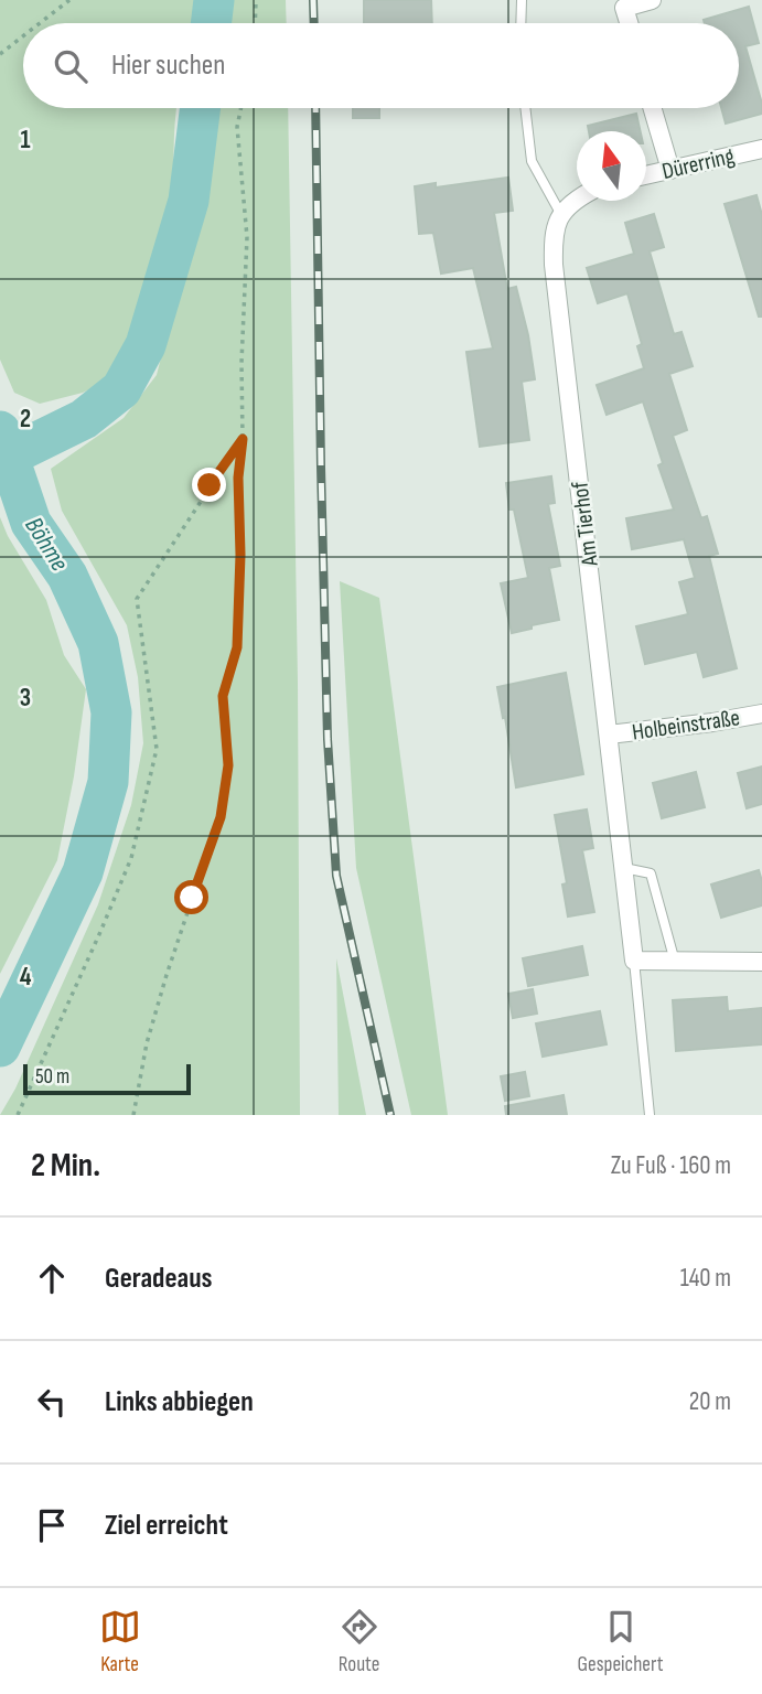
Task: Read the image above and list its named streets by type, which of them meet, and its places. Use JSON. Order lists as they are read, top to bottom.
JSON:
{
  "streets": {
    "street": ["Dürerring", "Am Tierhof", "Holbeinstraße"]
  },
  "crossings": [
    ["Am Tierhof", "Holbeinstraße"]
  ],
  "water": ["Böhme"],
  "scale_bar": "50 m",
  "north": "top",
  "page": {
    "search": "Hier suchen",
    "scale": "50 m",
    "heading": ["2 Min.", "Zu Fuß · 160 m"],
    "list": [
      ["Geradeaus", "140 m"],
      ["Links abbiegen", "20 m"],
      "Ziel erreicht"
    ],
    "nav": ["Karte", "Route", "Gespeichert"]
  },
  "grid": {
    "rows": [
      "1",
      "2",
      "3",
      "4"
    ]
  }
}
